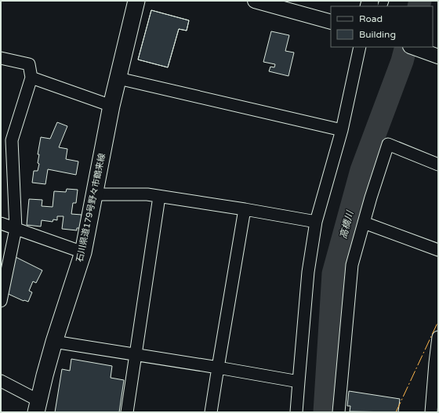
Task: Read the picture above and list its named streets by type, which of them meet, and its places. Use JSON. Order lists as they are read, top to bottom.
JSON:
{
  "streets": {
    "main road": ["石川県道179号野々市鶴来線"]
  },
  "water": ["高橋川"],
  "legend": ["Road", "Building"]
}
